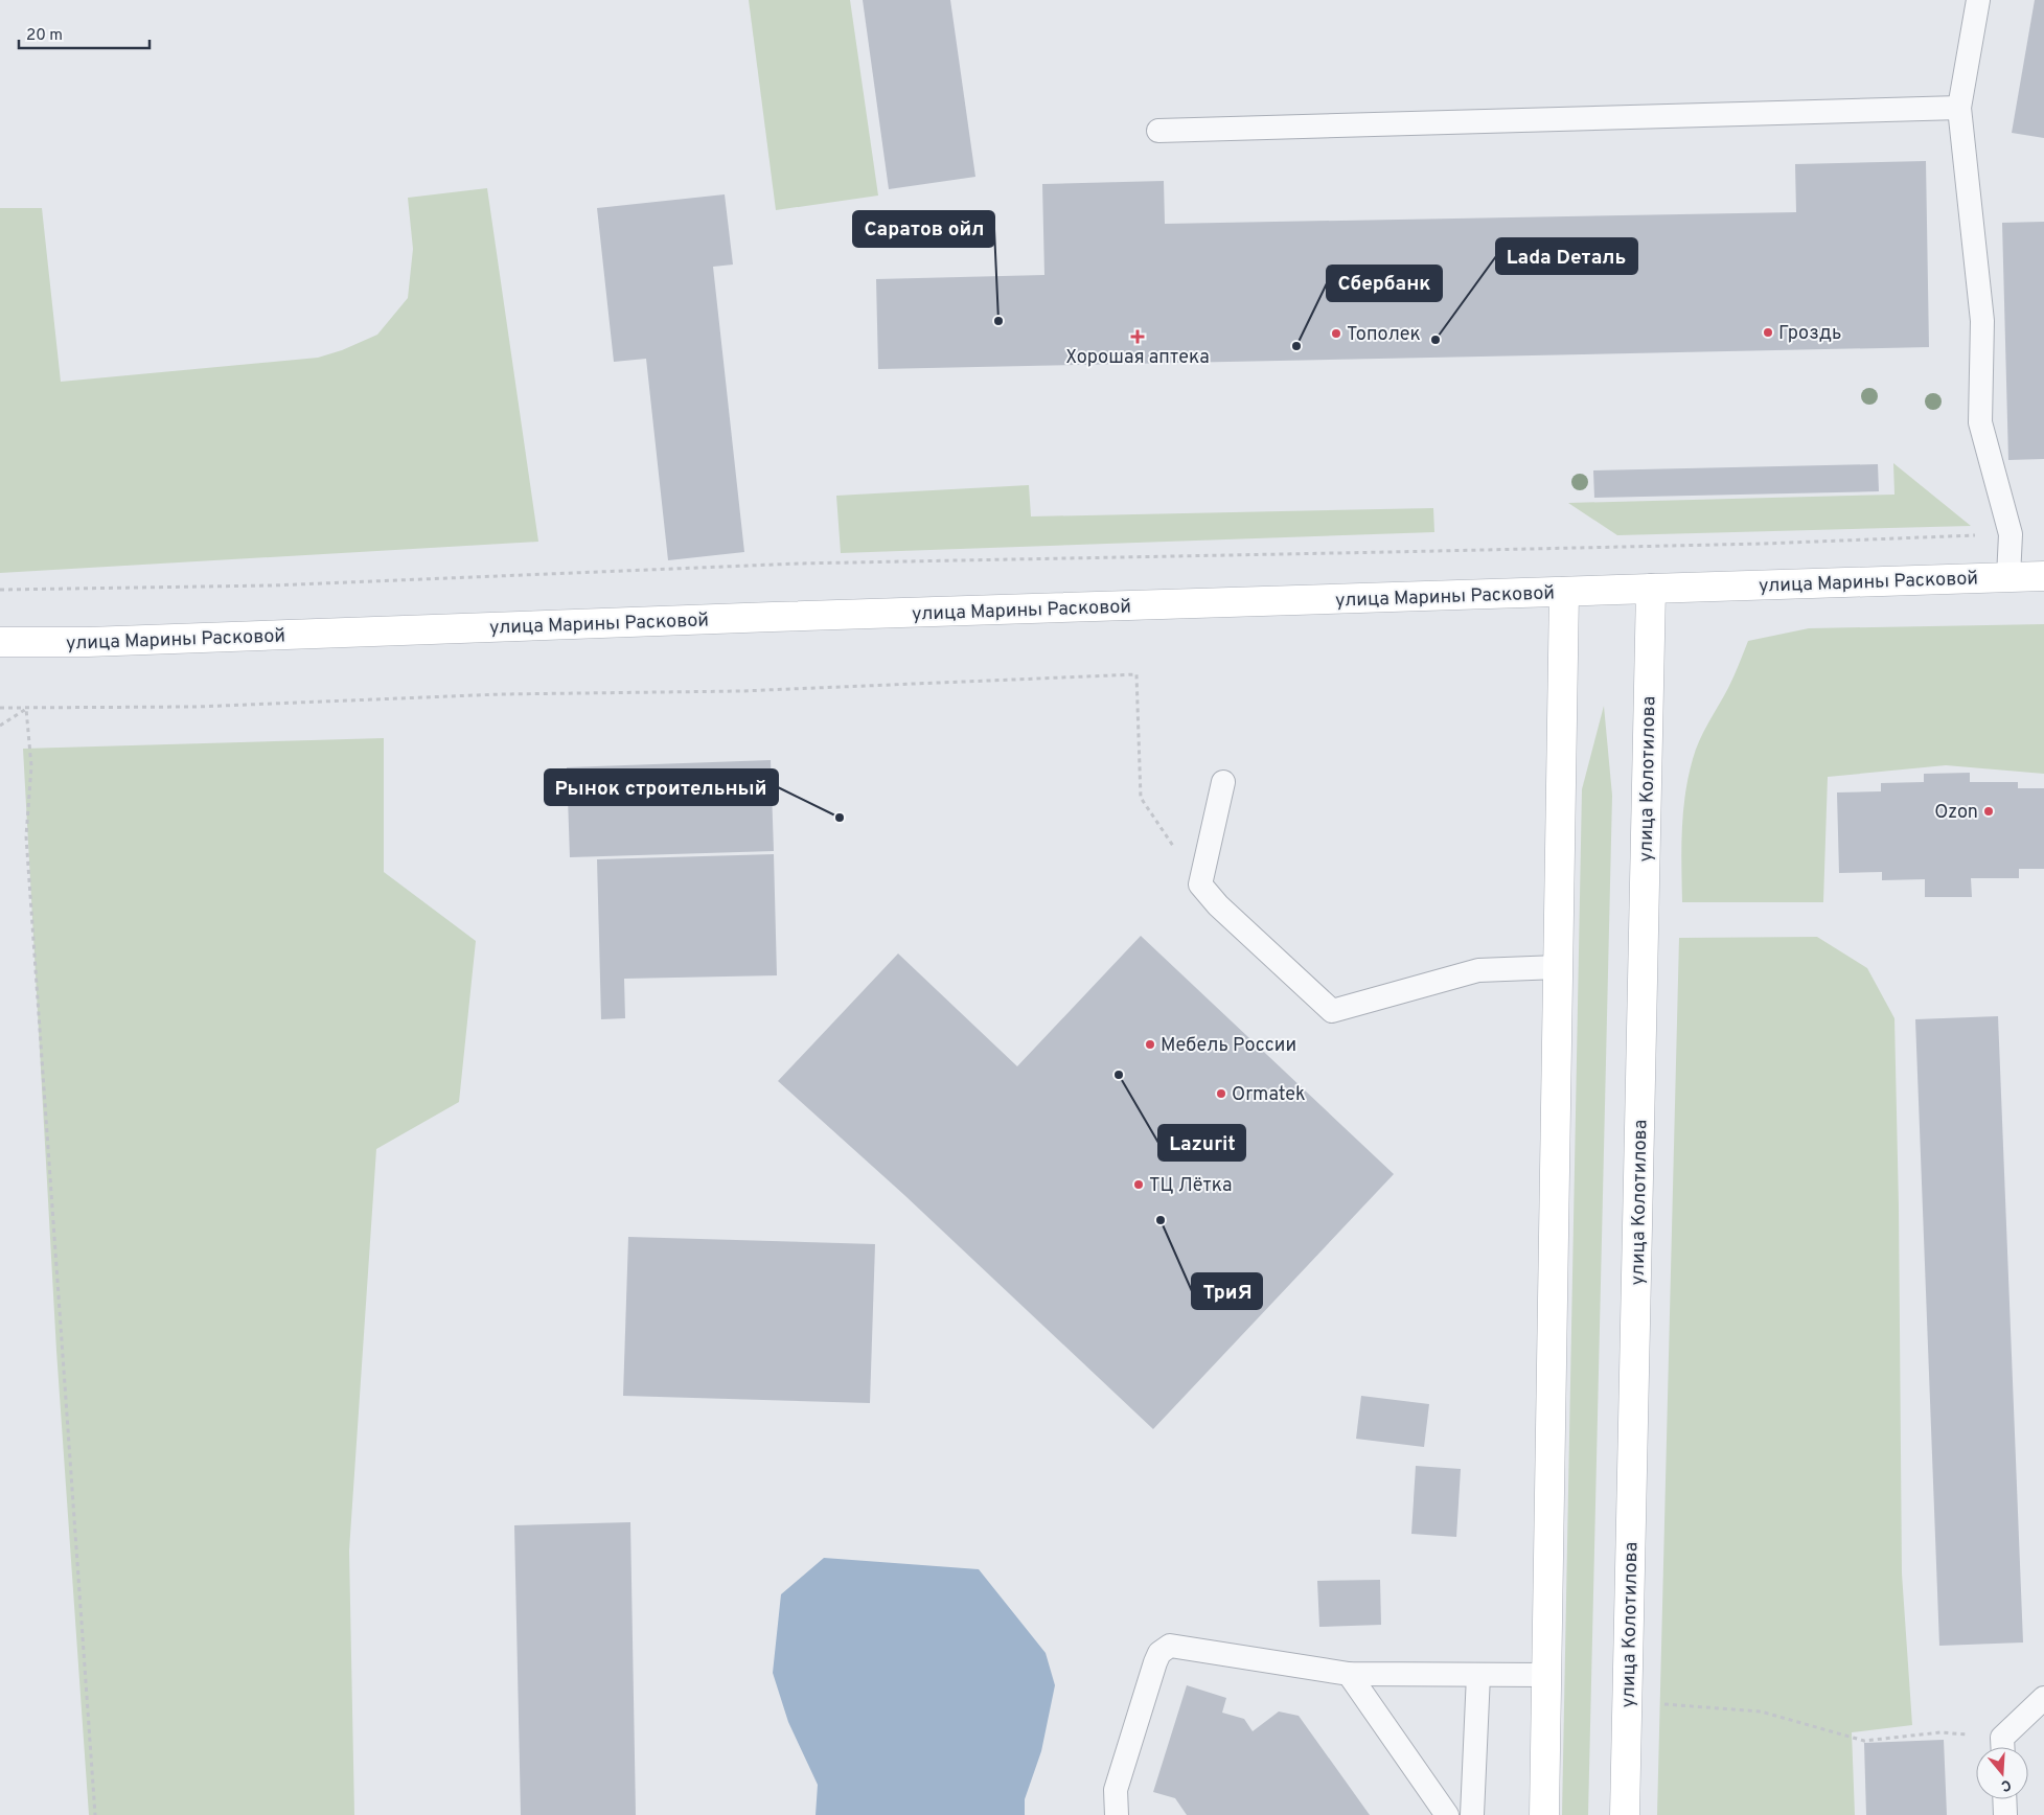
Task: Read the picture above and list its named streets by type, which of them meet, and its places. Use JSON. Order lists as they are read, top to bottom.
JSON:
{
  "streets": {
    "main road": ["улица Марины Расковой", "улица Колотилова"]
  },
  "crossings": [
    ["улица Марины Расковой", "улица Колотилова"]
  ],
  "places": {
    "other": [
      "Саратов ойл",
      "Гроздь",
      "Тополек",
      "Lada Dеталь",
      "Сбербанк",
      "Ozon",
      "Рынок строительный",
      "Мебель России",
      "Lazurit",
      "Ormatek",
      "ТЦ Лётка",
      "ТриЯ"
    ],
    "health": ["Хорошая аптека"]
  },
  "scale_bar": "20 m",
  "north": "bottom"
}
